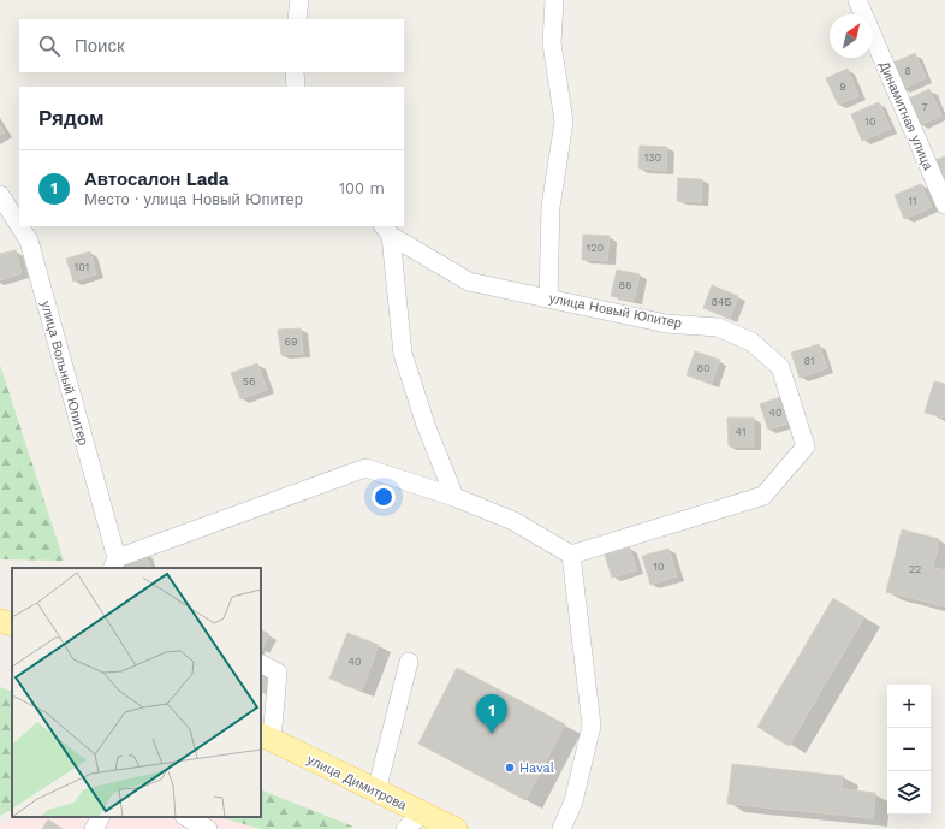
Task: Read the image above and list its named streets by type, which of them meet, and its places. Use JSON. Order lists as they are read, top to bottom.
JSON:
{
  "streets": {
    "main road": ["улица Димитрова"],
    "street": ["Динамитная улица", "улица Новый Юпитер", "улица Вольный Юпитер"]
  },
  "crossings": [
    ["улица Новый Юпитер", "улица Вольный Юпитер"]
  ],
  "places": ["Haval"],
  "house_numbers": [
    "8",
    "9",
    "7",
    "10",
    "130",
    "11",
    "120",
    "101",
    "86",
    "84Б",
    "69",
    "81",
    "80",
    "56",
    "40",
    "41",
    "10",
    "22",
    "40"
  ],
  "north": "top right",
  "page": {
    "search": "Поиск",
    "heading": "Рядом",
    "list": [
      {
        "mark": "1",
        "name": "Автосалон Lada",
        "note": "Место · улица Новый Юпитер",
        "value": "100 m"
      }
    ],
    "map_buttons": ["+", "−"],
    "pins": "1"
  }
}
